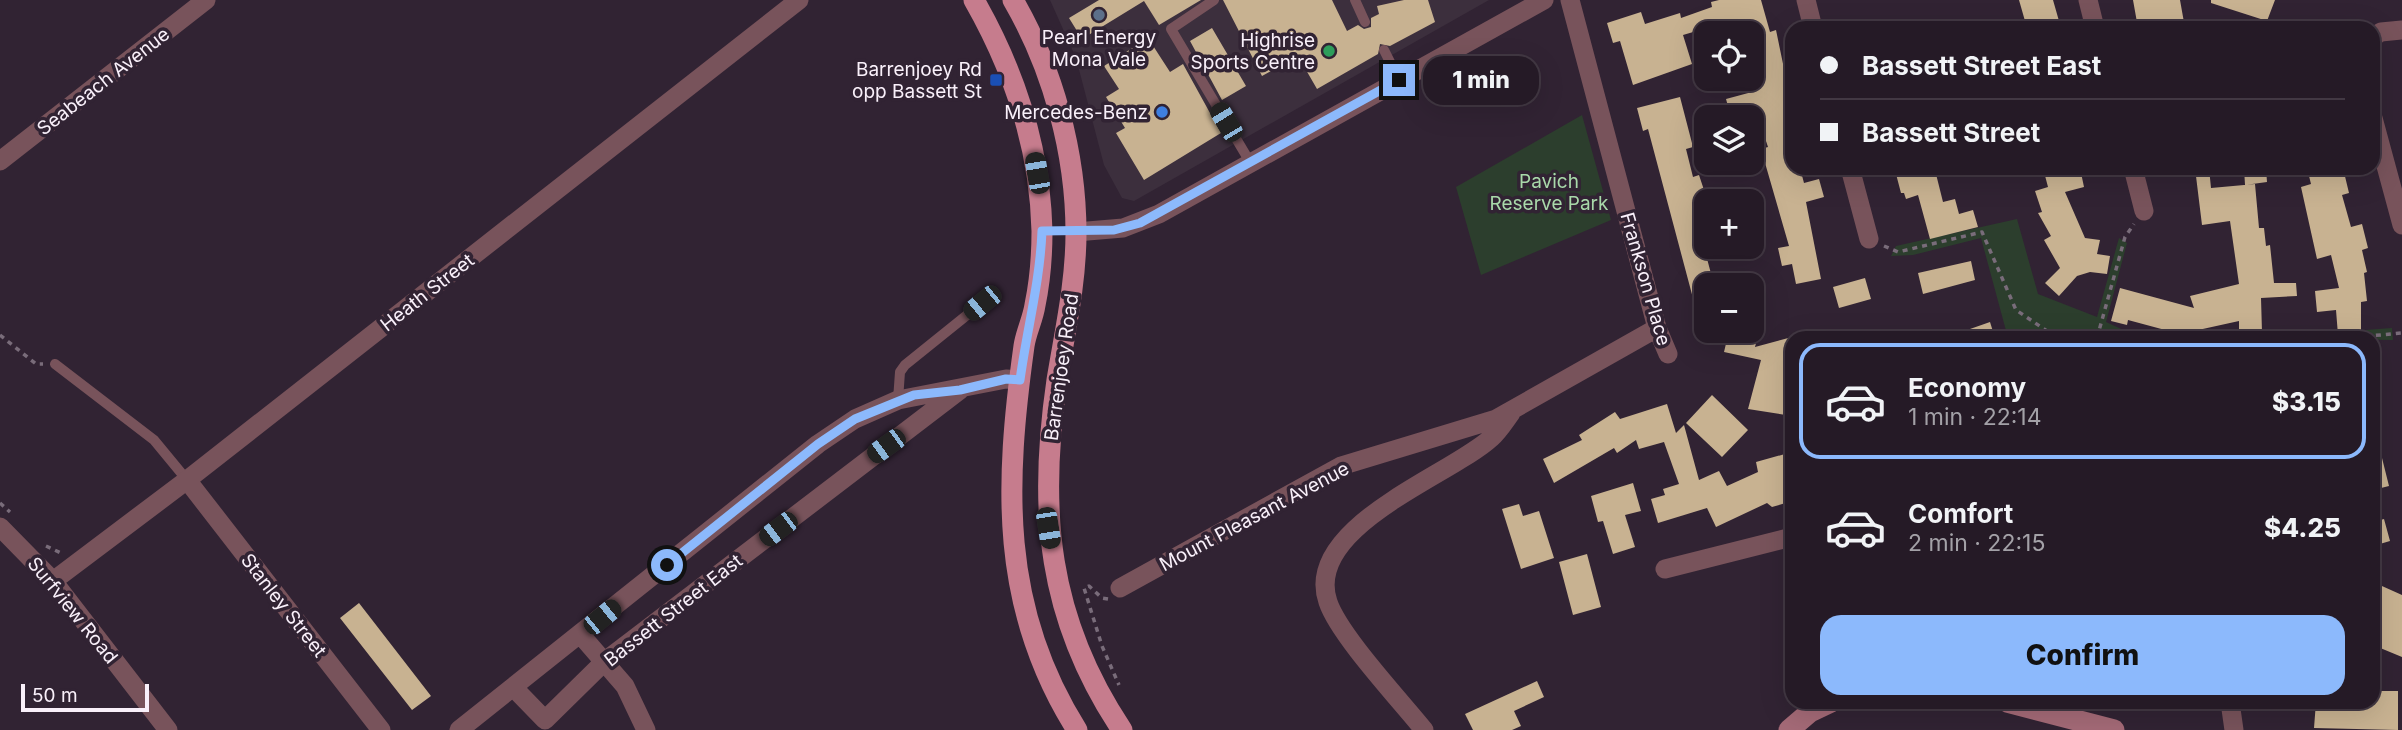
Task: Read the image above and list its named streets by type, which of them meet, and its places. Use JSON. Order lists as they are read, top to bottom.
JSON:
{
  "streets": {
    "main road": ["Barrenjoey Road", "Bassett Street East"],
    "street": [
      "Seabeach Avenue",
      "Frankson Place",
      "Heath Street",
      "Mount Pleasant Avenue",
      "Stanley Street",
      "Surfview Road"
    ]
  },
  "crossings": [
    ["Frankson Place", "Mount Pleasant Avenue"],
    ["Heath Street", "Stanley Street"],
    ["Heath Street", "Surfview Road"],
    ["Barrenjoey Road", "Bassett Street East"]
  ],
  "parks": ["Pavich Reserve Park"],
  "places": {
    "other": ["Pearl Energy Mona Vale", "Highrise Sports Centre", "Mercedes-Benz"],
    "transit": ["Barrenjoey Rd opp Bassett St"]
  },
  "scale_bar": "50 m",
  "page": {
    "map_buttons": ["+", "−"],
    "banner": ["Bassett Street East", "Bassett Street"],
    "bubble": "1 min",
    "list": [
      {
        "name": "Economy",
        "note": "1 min · 22:14",
        "value": "$3.15"
      },
      {
        "name": "Comfort",
        "note": "2 min · 22:15",
        "value": "$4.25"
      }
    ],
    "buttons": "Confirm",
    "scale": "50 m"
  }
}
